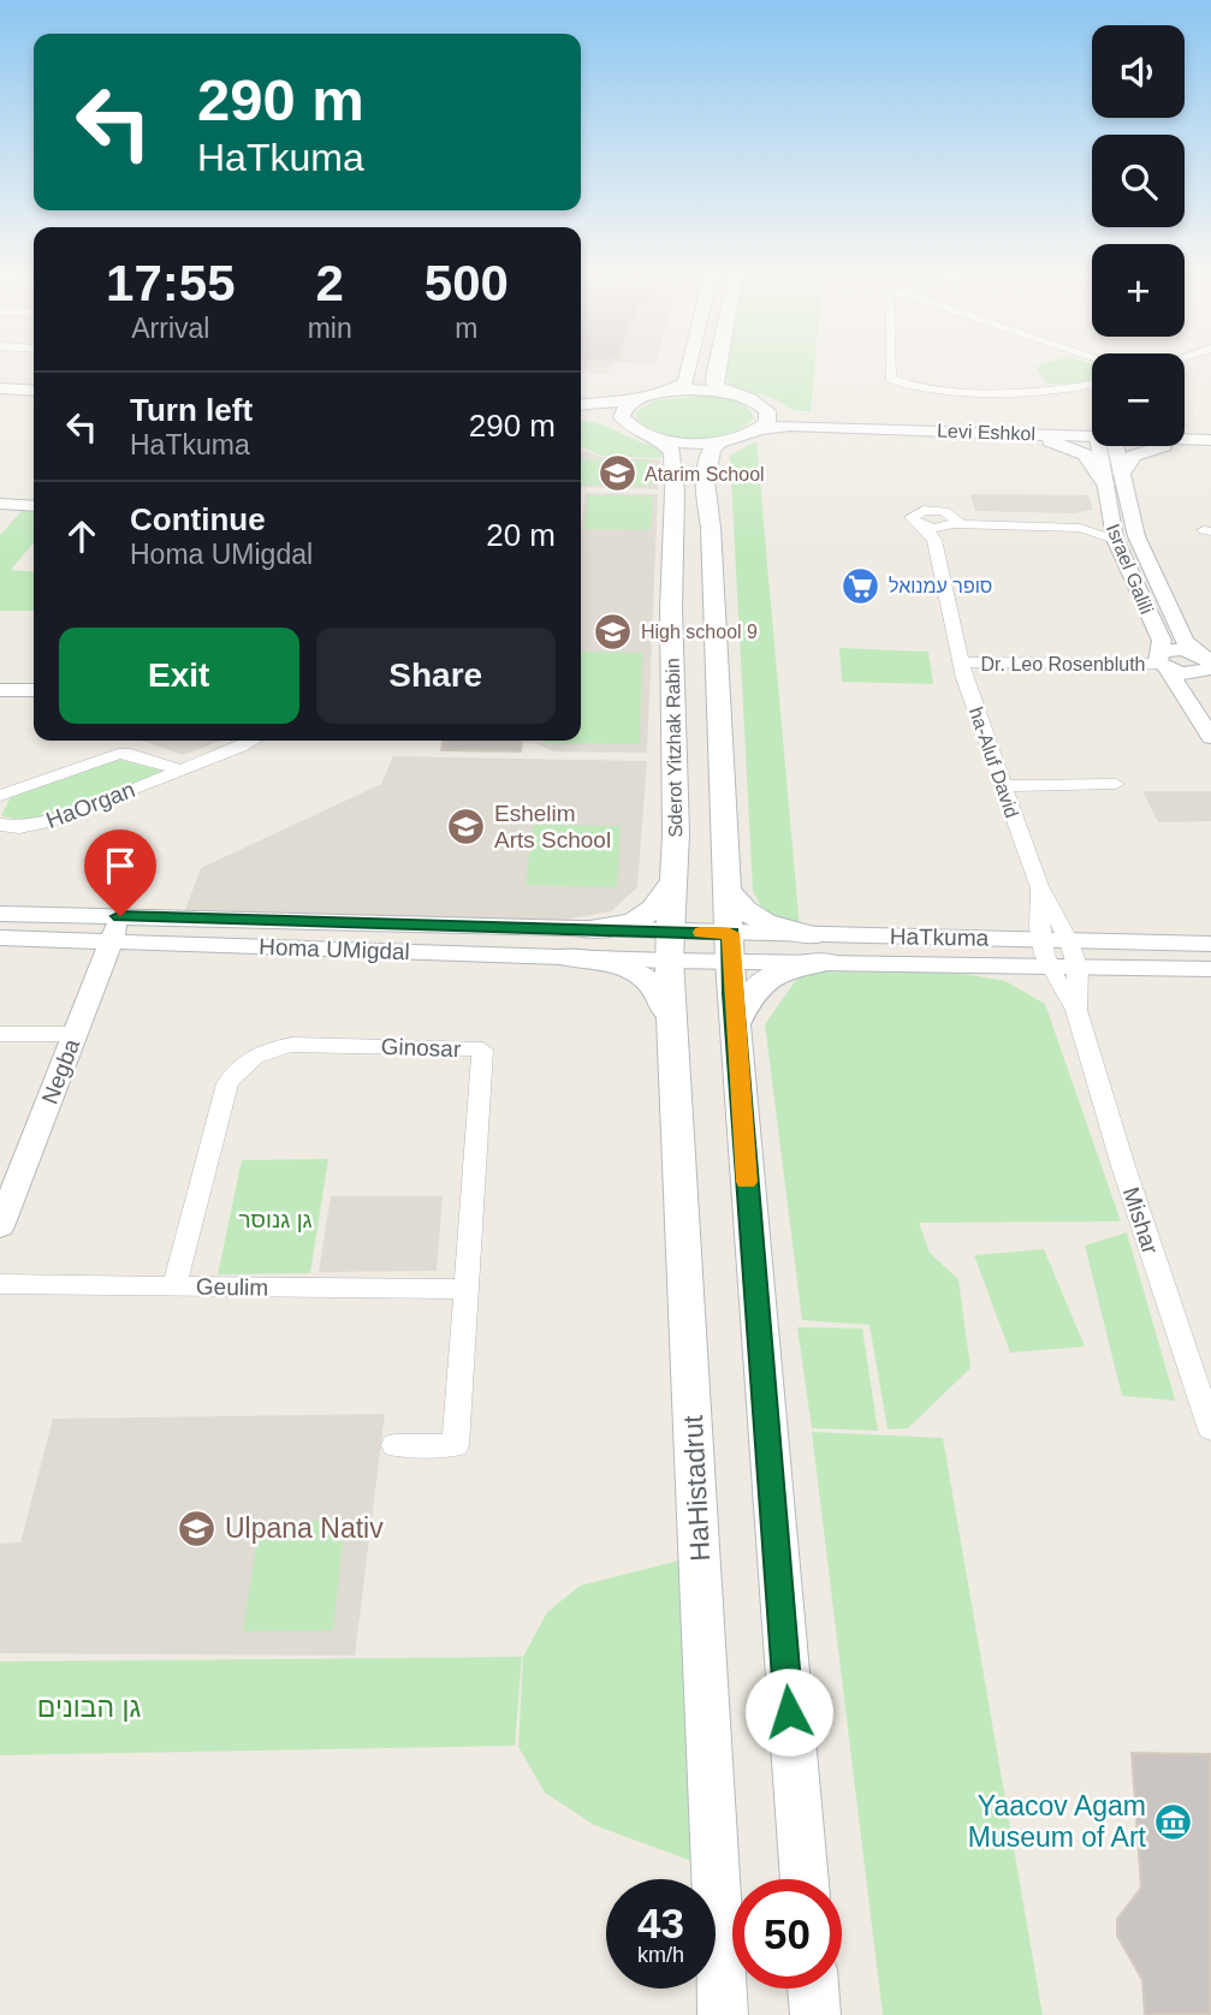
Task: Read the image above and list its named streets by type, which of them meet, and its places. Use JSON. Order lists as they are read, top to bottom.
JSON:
{
  "streets": {
    "main road": ["Levi Eshkol", "Sderot Yitzhak Rabin", "HaHistadrut"],
    "street": [
      "Israel Galili",
      "Dr. Leo Rosenbluth",
      "ha-Aluf David",
      "HaOrgan",
      "HaTkuma",
      "Homa UMigdal",
      "Ginosar",
      "Negba",
      "Mishar",
      "Geulim"
    ]
  },
  "crossings": [
    ["Levi Eshkol", "Sderot Yitzhak Rabin"],
    ["Israel Galili", "Dr. Leo Rosenbluth"],
    ["Dr. Leo Rosenbluth", "ha-Aluf David"],
    ["Sderot Yitzhak Rabin", "HaTkuma"],
    ["Sderot Yitzhak Rabin", "Homa UMigdal"],
    ["Sderot Yitzhak Rabin", "HaHistadrut"],
    ["ha-Aluf David", "HaTkuma"],
    ["ha-Aluf David", "Mishar"],
    ["HaTkuma", "Homa UMigdal"],
    ["HaTkuma", "Mishar"],
    ["HaTkuma", "HaHistadrut"],
    ["Homa UMigdal", "Negba"],
    ["Homa UMigdal", "HaHistadrut"],
    ["Ginosar", "Geulim"]
  ],
  "parks": ["גן גנוסר", "גן הבונים"],
  "places": {
    "school or university": [
      "Atarim School",
      "High school 9",
      "Eshelim Arts School",
      "Ulpana Nativ"
    ],
    "supermarket": ["סופר עמנואל"],
    "museum": ["Yaacov Agam Museum of Art"]
  },
  "page": {
    "map_buttons": ["+", "−"],
    "turn": ["290 m", "HaTkuma"],
    "eta": [
      "17:55",
      "Arrival",
      "2",
      "min",
      "500",
      "m"
    ],
    "list": [
      {
        "name": "Turn left",
        "note": "HaTkuma",
        "value": "290 m"
      },
      {
        "name": "Continue",
        "note": "Homa UMigdal",
        "value": "20 m"
      }
    ],
    "buttons": ["Exit", "Share"],
    "speed": "43 km/h",
    "limit": "50"
  }
}
